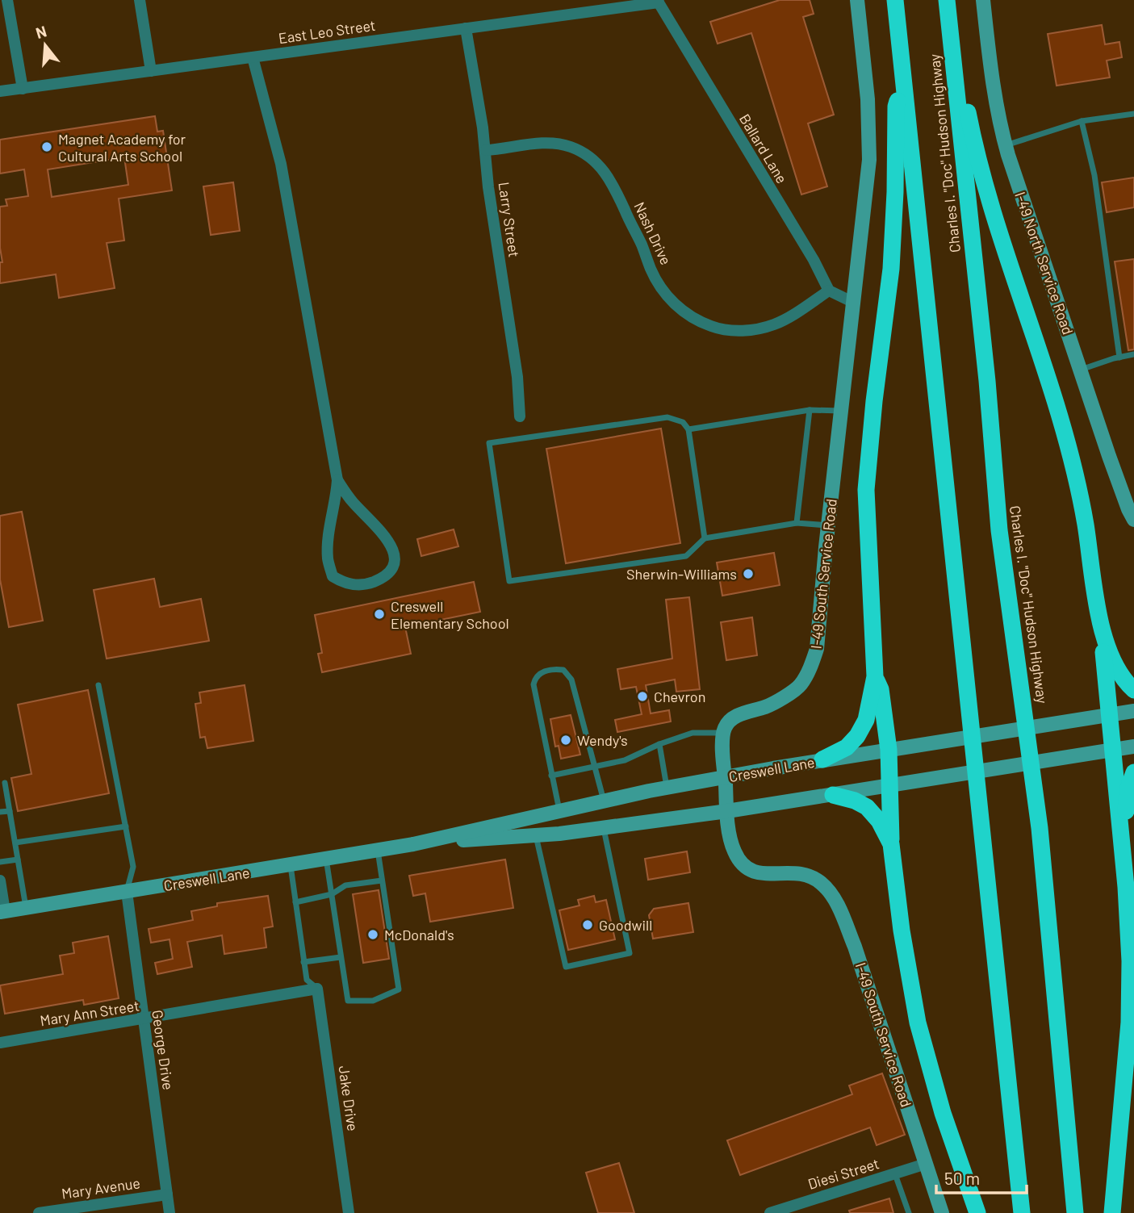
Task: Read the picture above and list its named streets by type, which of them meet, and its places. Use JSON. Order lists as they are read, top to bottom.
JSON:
{
  "streets": {
    "highway": ["Charles I. \"Doc\" Hudson Highway"],
    "street": [
      "East Leo Street",
      "Ballard Lane",
      "Larry Street",
      "Nash Drive",
      "I-49 North Service Road",
      "I-49 South Service Road",
      "Creswell Lane",
      "Mary Ann Street",
      "George Drive",
      "Jake Drive",
      "Diesi Street",
      "Mary Avenue"
    ]
  },
  "crossings": [
    ["East Leo Street", "Ballard Lane"],
    ["East Leo Street", "Larry Street"],
    ["Ballard Lane", "Nash Drive"],
    ["Larry Street", "Nash Drive"],
    ["I-49 South Service Road", "Creswell Lane"],
    ["I-49 South Service Road", "Diesi Street"],
    ["Creswell Lane", "George Drive"],
    ["Mary Ann Street", "George Drive"],
    ["Mary Ann Street", "Jake Drive"],
    ["George Drive", "Mary Avenue"]
  ],
  "places": [
    "Magnet Academy for Cultural Arts School",
    "Sherwin-Williams",
    "Creswell Elementary School",
    "Chevron",
    "Wendy's",
    "Goodwill",
    "McDonald's"
  ],
  "scale_bar": "50 m",
  "north": "top"
}
